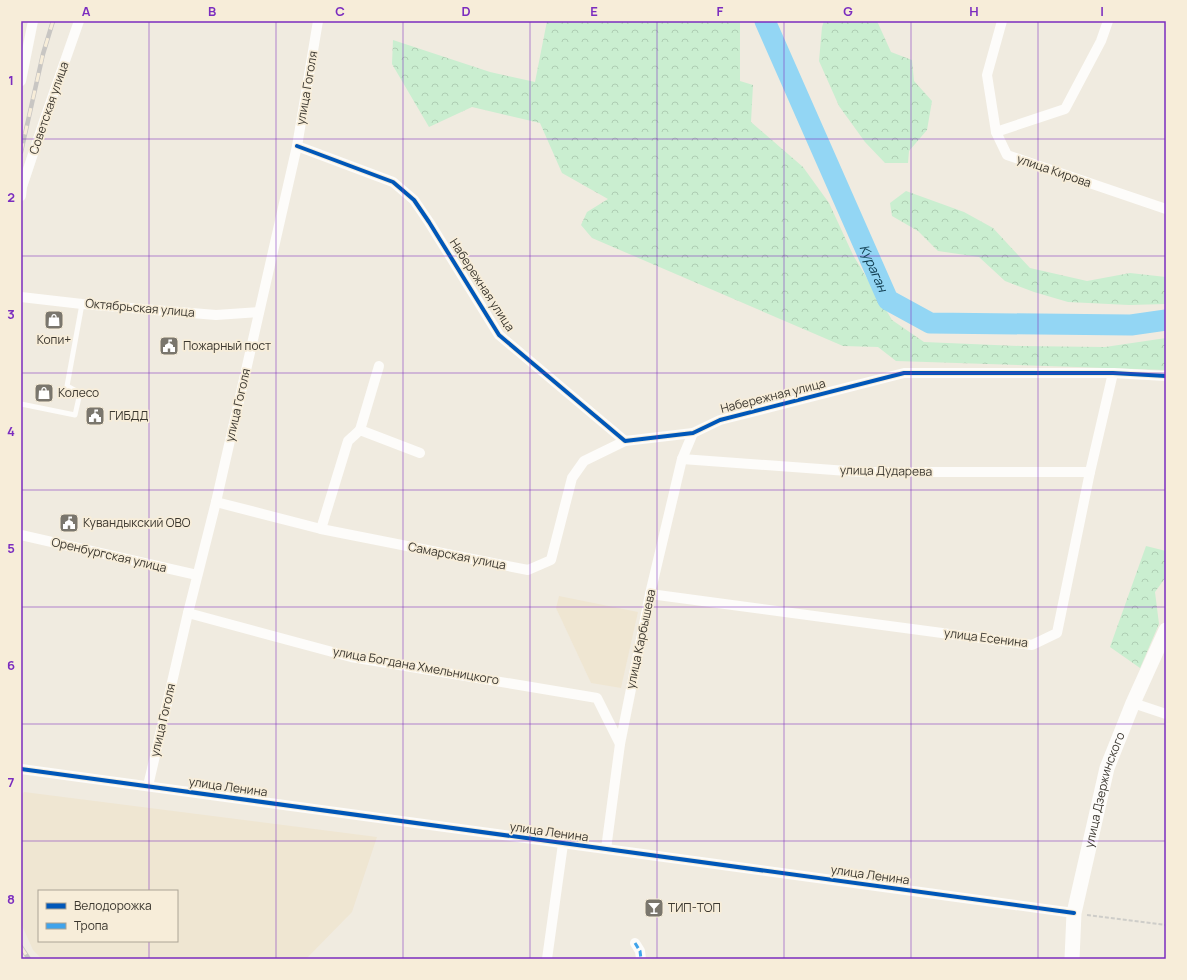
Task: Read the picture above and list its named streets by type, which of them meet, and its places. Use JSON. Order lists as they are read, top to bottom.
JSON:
{
  "streets": {
    "street": [
      "улица Гоголя",
      "Советская улица",
      "улица Кирова",
      "Набережная улица",
      "Октябрьская улица",
      "улица Дударева",
      "Оренбургская улица",
      "Самарская улица",
      "улица Есенина",
      "улица Карбышева",
      "улица Богдана Хмельницкого",
      "улица Ленина",
      "улица Дзержинского"
    ]
  },
  "crossings": [
    ["улица Гоголя", "Набережная улица"],
    ["улица Гоголя", "Октябрьская улица"],
    ["улица Гоголя", "Оренбургская улица"],
    ["улица Гоголя", "Самарская улица"],
    ["улица Гоголя", "улица Богдана Хмельницкого"],
    ["улица Гоголя", "улица Ленина"],
    ["Набережная улица", "Самарская улица"],
    ["Набережная улица", "улица Есенина"],
    ["Набережная улица", "улица Карбышева"],
    ["улица Дударева", "улица Есенина"],
    ["улица Дударева", "улица Карбышева"],
    ["улица Есенина", "улица Карбышева"],
    ["улица Карбышева", "улица Богдана Хмельницкого"],
    ["улица Карбышева", "улица Ленина"],
    ["улица Ленина", "улица Дзержинского"]
  ],
  "water": ["Кураган"],
  "places": {
    "shop": ["Копи+", "Колесо"],
    "public building": ["Пожарный пост", "ГИБДД", "Кувандыкский ОВО"],
    "bar": ["ТИП-ТОП"]
  },
  "legend": ["Велодорожка", "Тропа"],
  "grid": {
    "columns": [
      "A",
      "B",
      "C",
      "D",
      "E",
      "F",
      "G",
      "H",
      "I"
    ],
    "rows": [
      "1",
      "2",
      "3",
      "4",
      "5",
      "6",
      "7",
      "8"
    ]
  }
}
